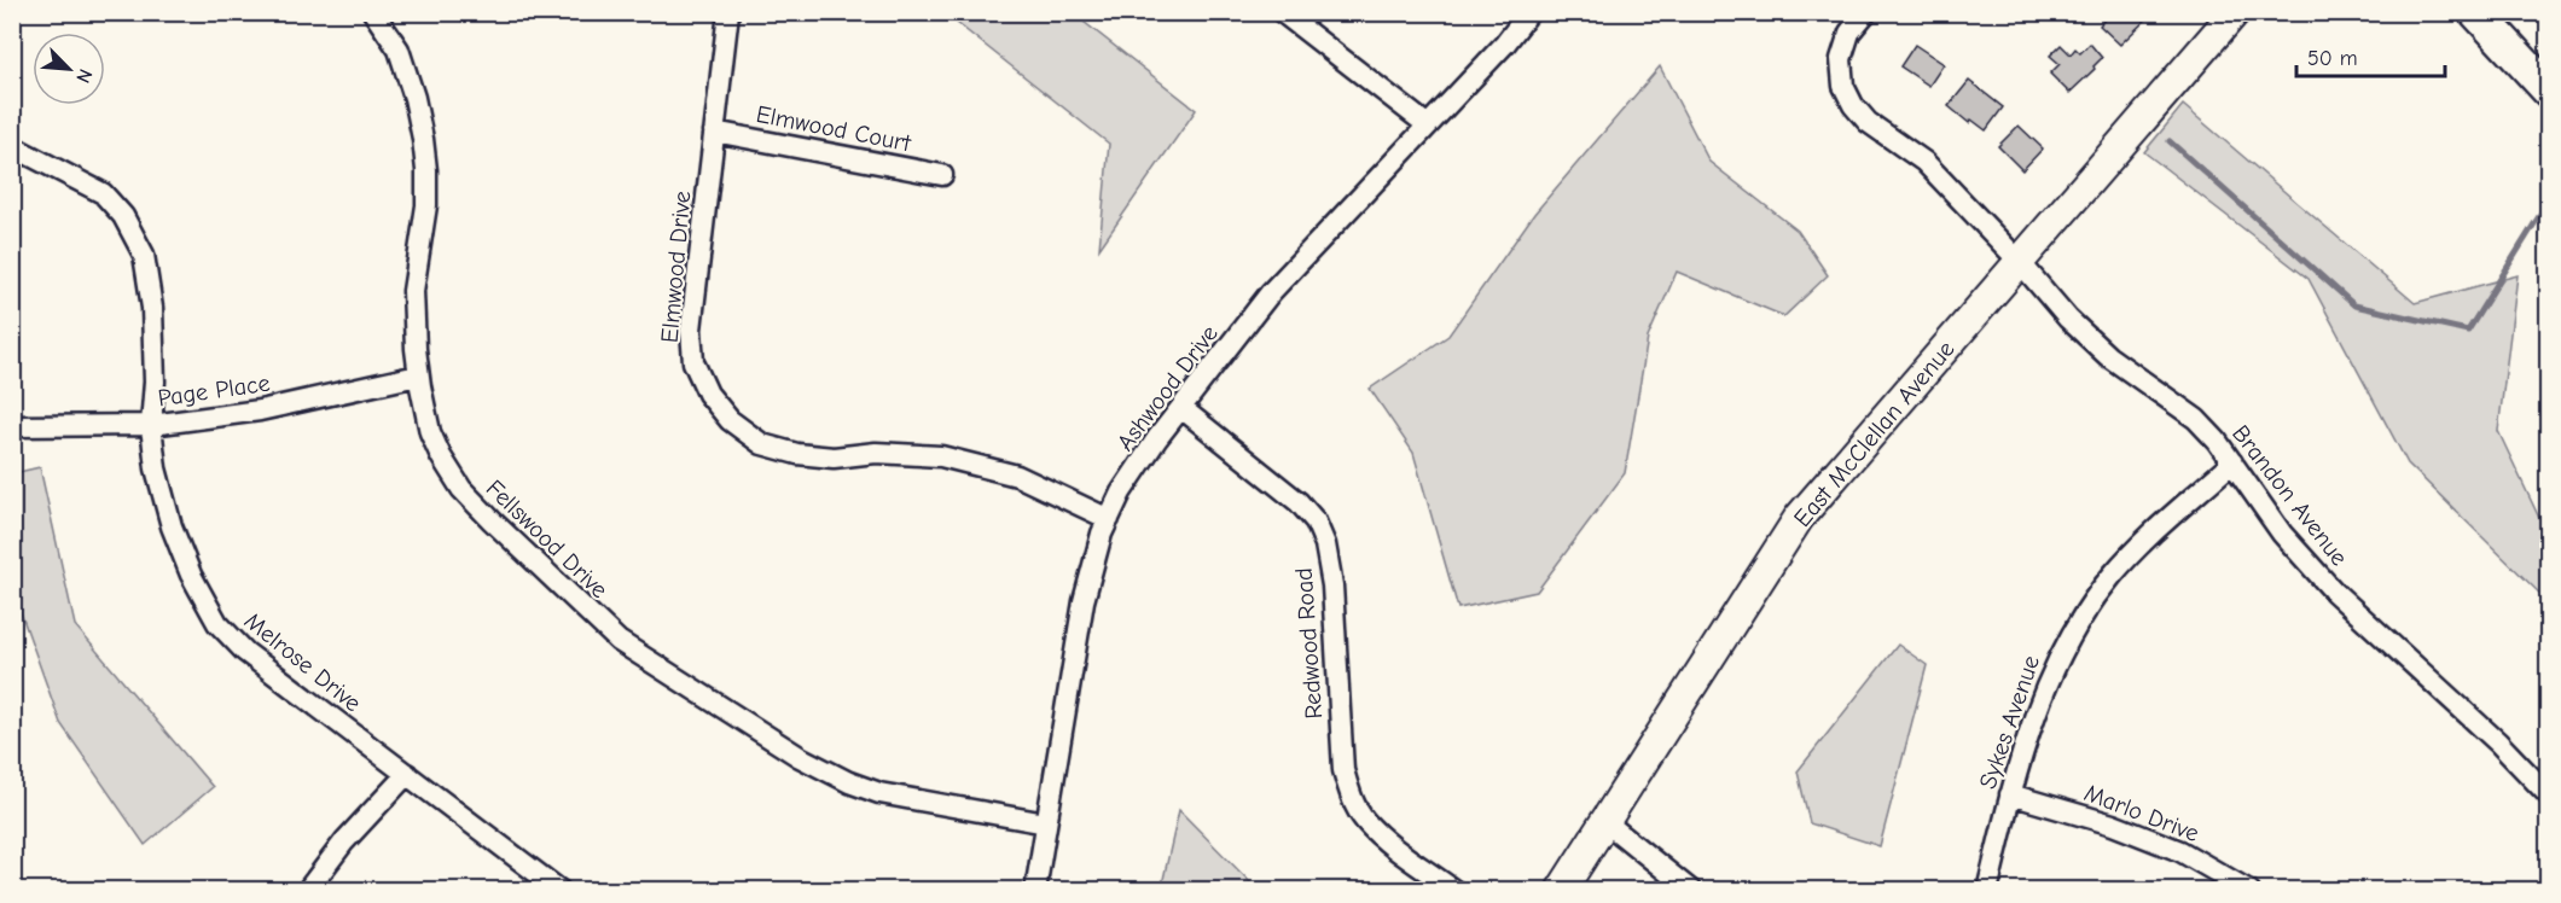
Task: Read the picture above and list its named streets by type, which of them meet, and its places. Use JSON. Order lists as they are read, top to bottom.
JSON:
{
  "streets": {
    "street": [
      "Elmwood Court",
      "Elmwood Drive",
      "Ashwood Drive",
      "Page Place",
      "East McClellan Avenue",
      "Brandon Avenue",
      "Fellswood Drive",
      "Redwood Road",
      "Melrose Drive",
      "Sykes Avenue",
      "Marlo Drive"
    ]
  },
  "crossings": [
    ["Elmwood Court", "Elmwood Drive"],
    ["Elmwood Drive", "Ashwood Drive"],
    ["Ashwood Drive", "Fellswood Drive"],
    ["Ashwood Drive", "Redwood Road"],
    ["Page Place", "Fellswood Drive"],
    ["Page Place", "Melrose Drive"],
    ["East McClellan Avenue", "Brandon Avenue"],
    ["Brandon Avenue", "Sykes Avenue"],
    ["Sykes Avenue", "Marlo Drive"]
  ],
  "scale_bar": "50 m",
  "north": "bottom right"
}
